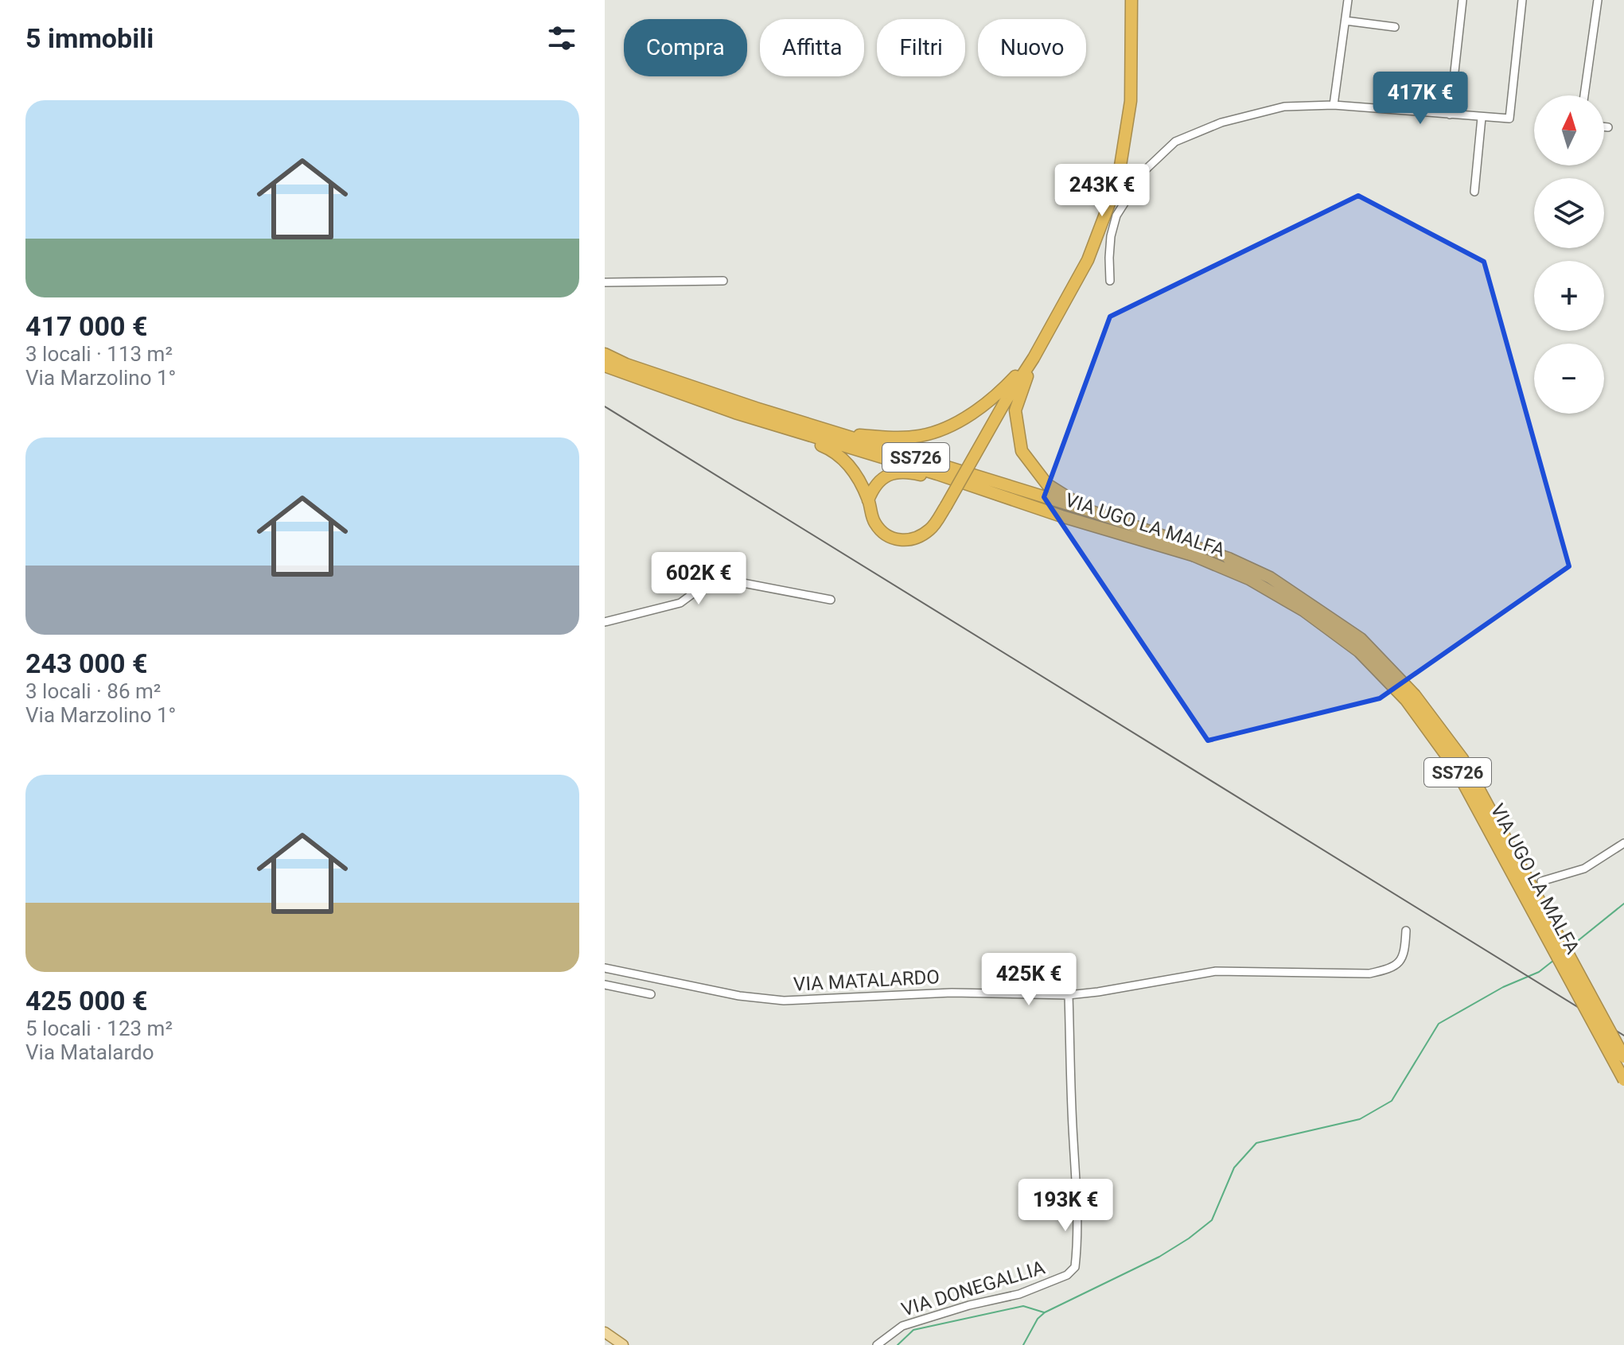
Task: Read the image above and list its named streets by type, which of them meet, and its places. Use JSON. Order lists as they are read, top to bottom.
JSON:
{
  "streets": {
    "highway": ["SS726", "VIA UGO LA MALFA"],
    "street": ["VIA MATALARDO", "VIA DONEGALLIA"]
  },
  "crossings": [
    ["VIA MATALARDO", "VIA DONEGALLIA"]
  ],
  "north": "top",
  "page": {
    "heading": "5 immobili",
    "chip": [
      "Compra",
      "Affitta",
      "Filtri",
      "Nuovo"
    ],
    "price": [
      "417K €",
      "243K €",
      "602K €",
      "425K €",
      "193K €"
    ],
    "list": [
      {
        "name": "417 000 €",
        "note": "3 locali · 113 m² · Via Marzolino 1°"
      },
      {
        "name": "243 000 €",
        "note": "3 locali · 86 m² · Via Marzolino 1°"
      },
      {
        "name": "425 000 €",
        "note": "5 locali · 123 m² · Via Matalardo"
      }
    ],
    "map_buttons": ["+", "−"]
  }
}
